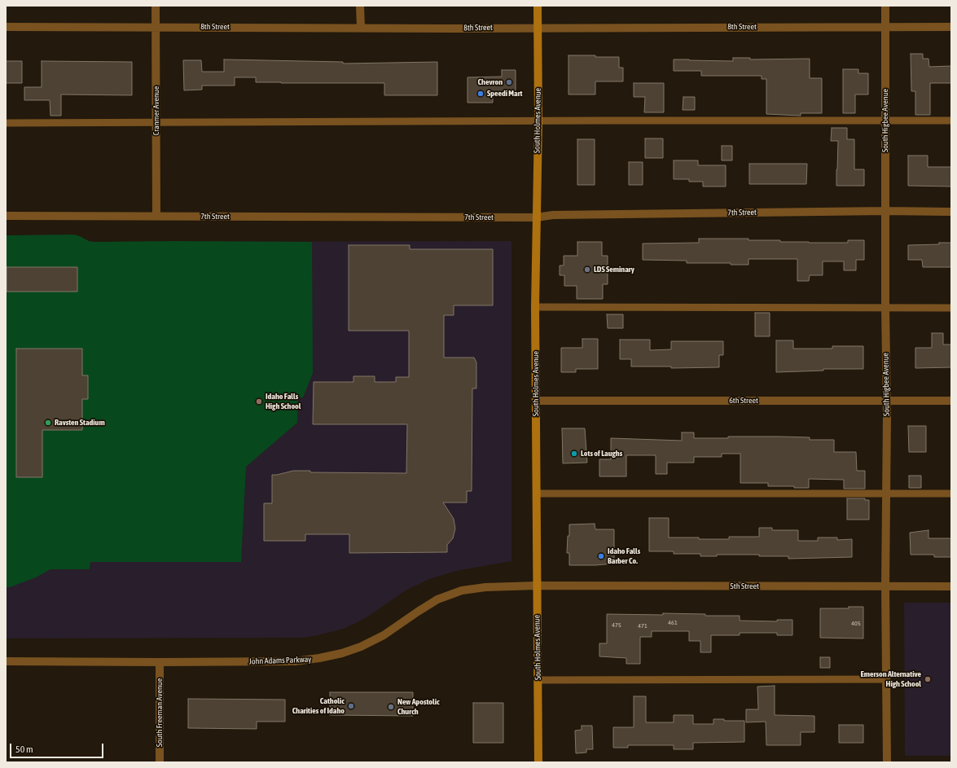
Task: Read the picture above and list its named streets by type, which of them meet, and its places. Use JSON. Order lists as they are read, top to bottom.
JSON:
{
  "streets": {
    "main road": ["South Holmes Avenue"],
    "street": [
      "8th Street",
      "Cranmer Avenue",
      "South Higbee Avenue",
      "7th Street",
      "6th Street",
      "5th Street",
      "John Adams Parkway",
      "South Freeman Avenue"
    ]
  },
  "crossings": [
    ["8th Street", "Cranmer Avenue"],
    ["8th Street", "South Holmes Avenue"],
    ["8th Street", "South Higbee Avenue"],
    ["Cranmer Avenue", "7th Street"],
    ["South Holmes Avenue", "7th Street"],
    ["South Holmes Avenue", "6th Street"],
    ["South Holmes Avenue", "5th Street"],
    ["South Holmes Avenue", "John Adams Parkway"],
    ["South Higbee Avenue", "7th Street"],
    ["South Higbee Avenue", "6th Street"],
    ["South Higbee Avenue", "5th Street"],
    ["5th Street", "John Adams Parkway"],
    ["John Adams Parkway", "South Freeman Avenue"]
  ],
  "places": [
    "Chevron",
    "Speedi Mart",
    "LDS Seminary",
    "Idaho Falls High School",
    "Ravsten Stadium",
    "Lots of Laughs",
    "Idaho Falls Barber Co.",
    "Emerson Alternative High School",
    "Catholic Charities of Idaho",
    "New Apostolic Church"
  ],
  "house_numbers": [
    "461",
    "405",
    "475",
    "471"
  ],
  "scale_bar": "50 m"
}
